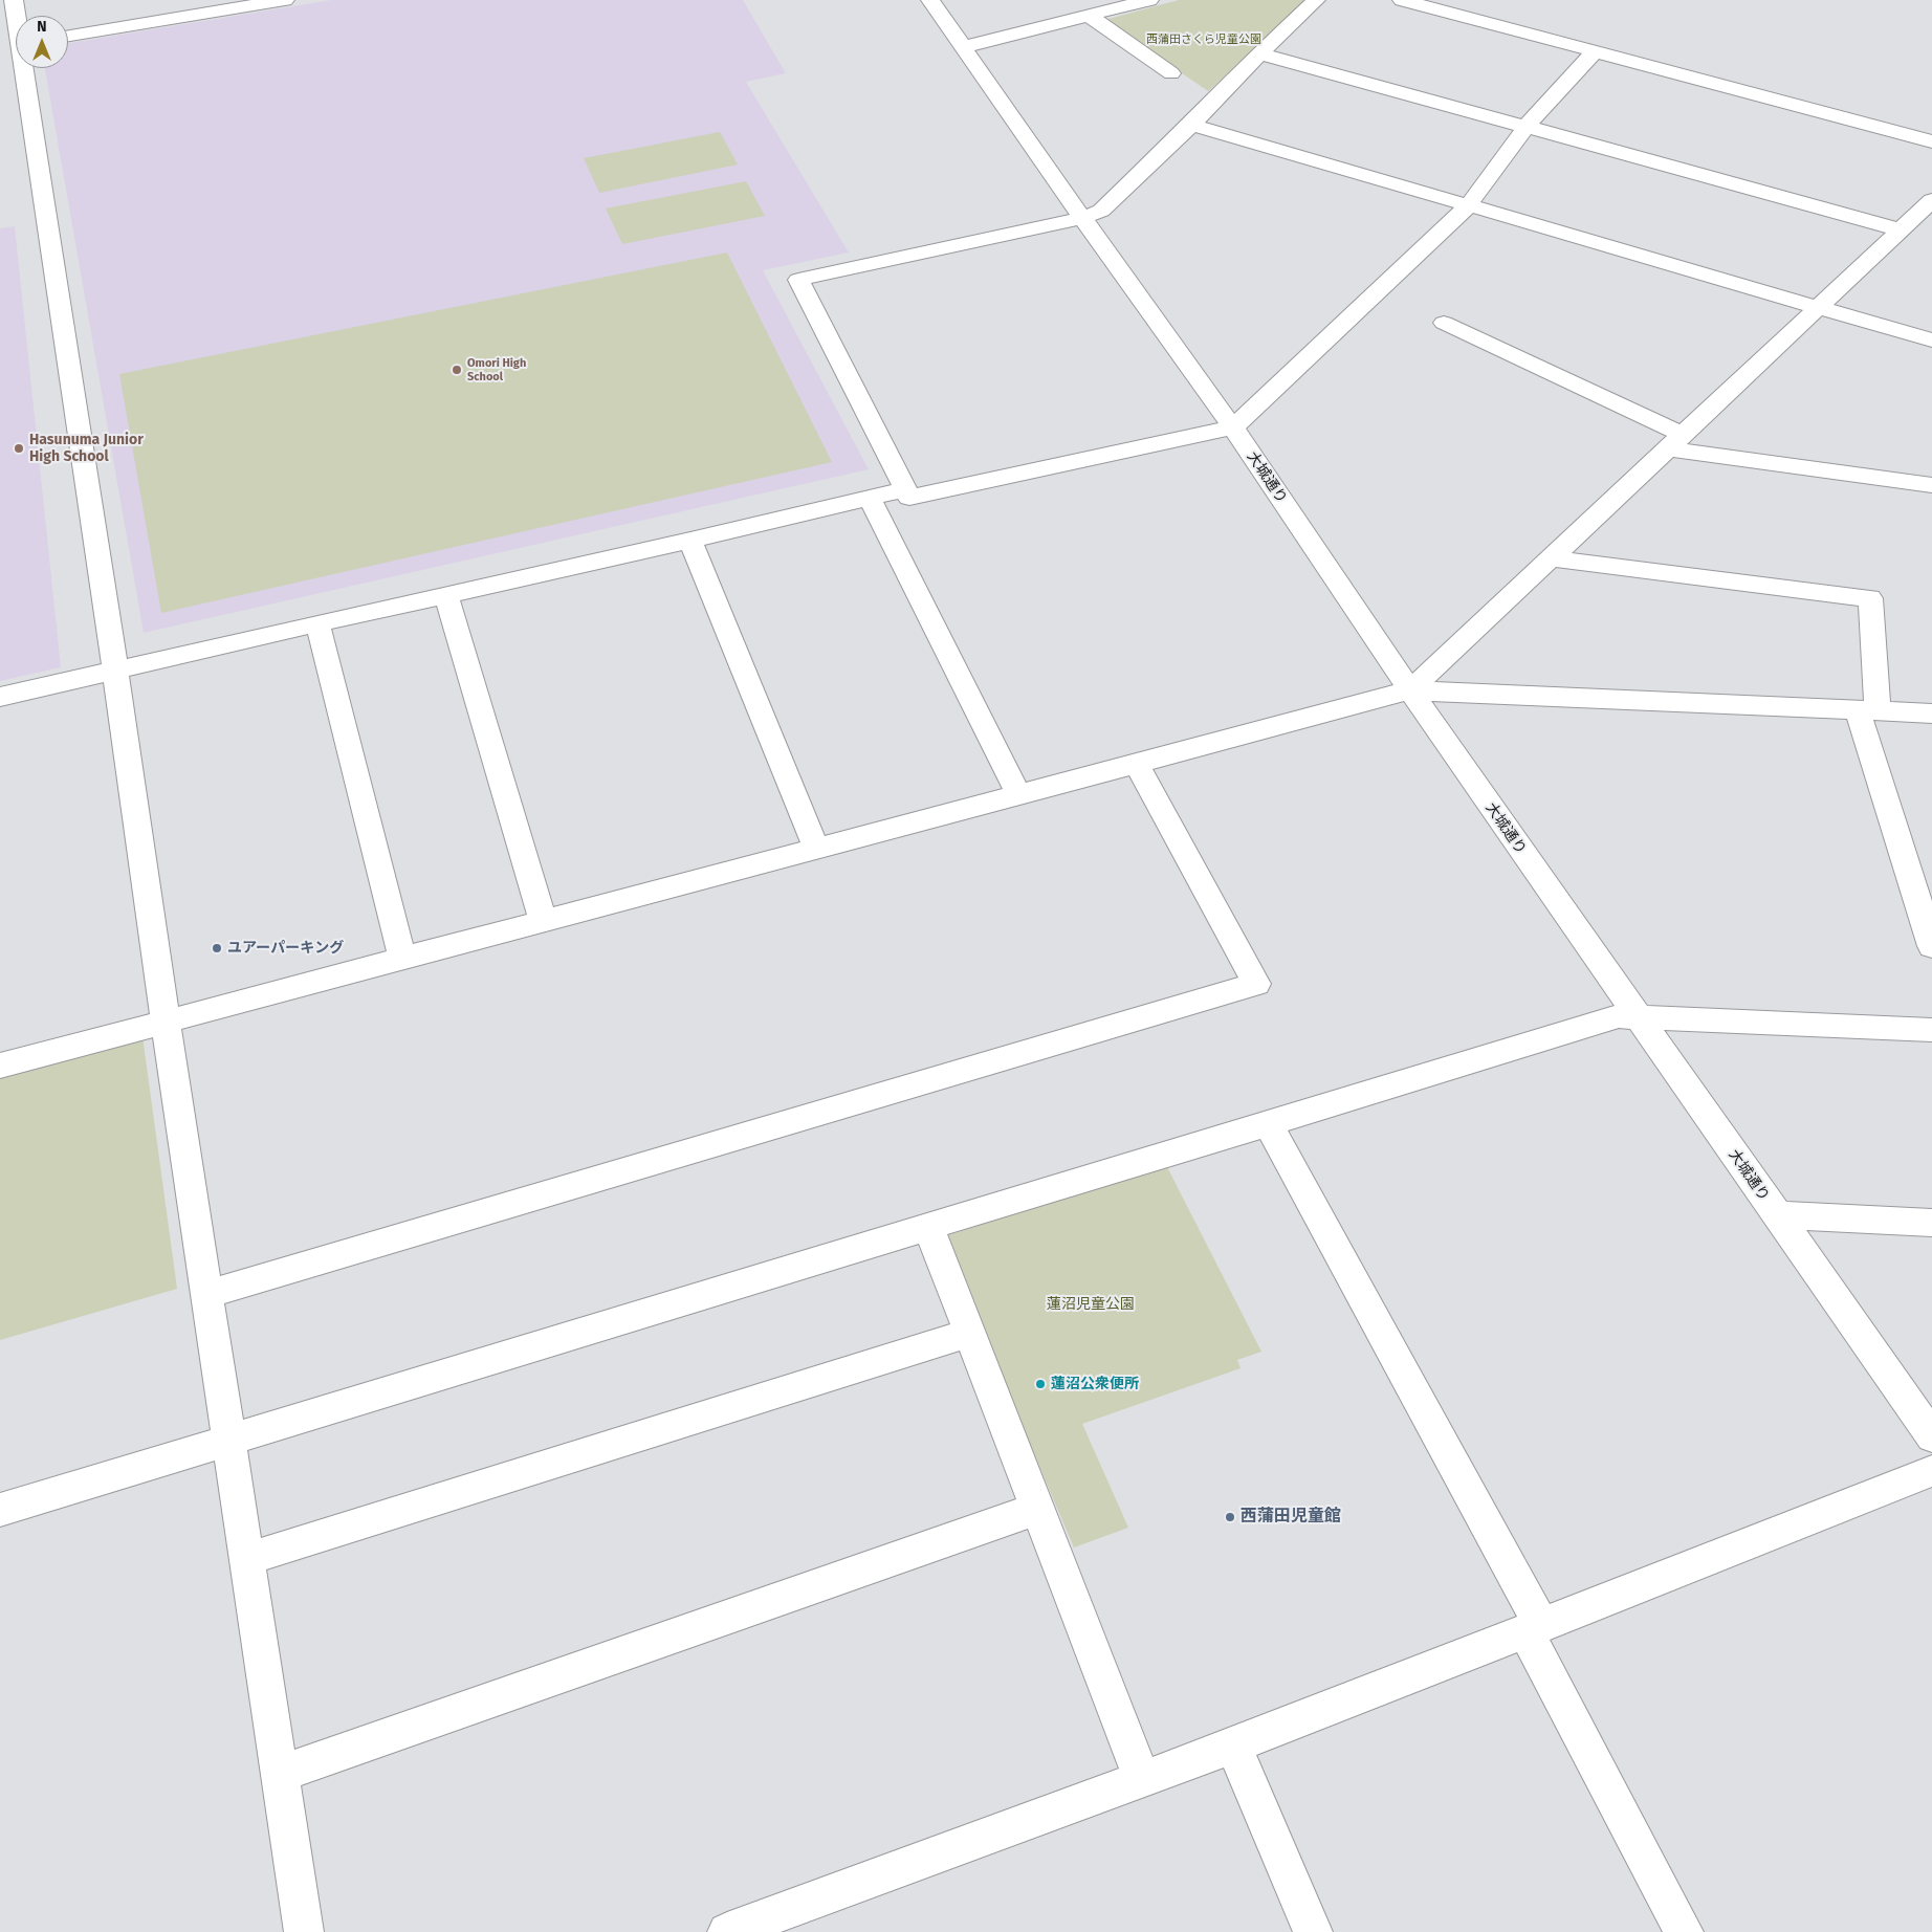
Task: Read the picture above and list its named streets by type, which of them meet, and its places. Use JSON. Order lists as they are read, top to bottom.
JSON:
{
  "streets": {
    "street": ["大城通り"]
  },
  "parks": ["西蒲田さくら児童公園", "蓮沼児童公園"],
  "places": [
    "Omori High School",
    "Hasunuma Junior High School",
    "ユアーパーキング",
    "蓮沼公衆便所",
    "西蒲田児童館"
  ],
  "north": "top"
}
